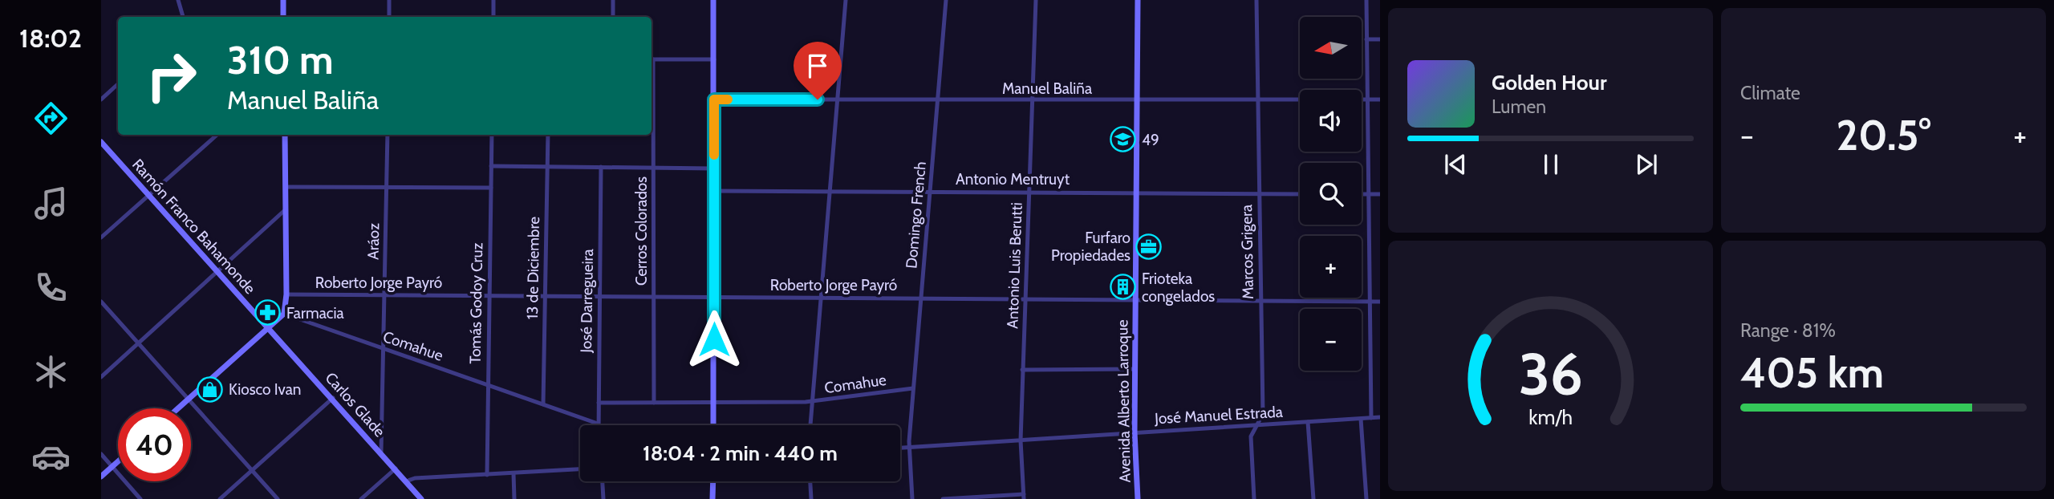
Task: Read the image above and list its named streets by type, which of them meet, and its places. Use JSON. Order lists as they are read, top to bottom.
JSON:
{
  "streets": {
    "street": [
      "Manuel Baliña",
      "Antonio Mentruyt",
      "Domingo French",
      "Ramón Franco Bahamonde",
      "Cerros Colorados",
      "Aráoz",
      "Marcos Grigera",
      "Antonio Luis Berutti",
      "13 de Diciembre",
      "Roberto Jorge Payró",
      "José Darregueira",
      "Tomás Godoy Cruz",
      "Comahue",
      "Avenida Alberto Larroque",
      "Carlos Glade",
      "José Manuel Estrada"
    ]
  },
  "crossings": [
    ["Manuel Baliña", "Domingo French"],
    ["Manuel Baliña", "Marcos Grigera"],
    ["Manuel Baliña", "Antonio Luis Berutti"],
    ["Manuel Baliña", "Avenida Alberto Larroque"],
    ["Antonio Mentruyt", "Domingo French"],
    ["Antonio Mentruyt", "Marcos Grigera"],
    ["Antonio Mentruyt", "Antonio Luis Berutti"],
    ["Antonio Mentruyt", "Avenida Alberto Larroque"],
    ["Domingo French", "Roberto Jorge Payró"],
    ["Domingo French", "Comahue"],
    ["Domingo French", "José Manuel Estrada"],
    ["Ramón Franco Bahamonde", "Carlos Glade"],
    ["Cerros Colorados", "Roberto Jorge Payró"],
    ["Cerros Colorados", "Comahue"],
    ["Aráoz", "Roberto Jorge Payró"],
    ["Aráoz", "Comahue"],
    ["Aráoz", "Carlos Glade"],
    ["Marcos Grigera", "Roberto Jorge Payró"],
    ["Marcos Grigera", "José Manuel Estrada"],
    ["Antonio Luis Berutti", "Roberto Jorge Payró"],
    ["Antonio Luis Berutti", "José Manuel Estrada"],
    ["13 de Diciembre", "Roberto Jorge Payró"],
    ["13 de Diciembre", "Comahue"],
    ["Roberto Jorge Payró", "José Darregueira"],
    ["Roberto Jorge Payró", "Tomás Godoy Cruz"],
    ["Roberto Jorge Payró", "Avenida Alberto Larroque"],
    ["José Darregueira", "Comahue"],
    ["Tomás Godoy Cruz", "Comahue"],
    ["Avenida Alberto Larroque", "José Manuel Estrada"]
  ],
  "places": {
    "school or university": ["49"],
    "office": ["Furfaro Propiedades"],
    "building": ["Frioteka congelados"],
    "pharmacy": ["Farmacia"],
    "shop": ["Kiosco Ivan"]
  },
  "north": "left",
  "page": {
    "tabs": "18:02",
    "tile": [
      "Climate",
      ["Range · 81%", "405 km"]
    ],
    "map_buttons": ["+", "−"],
    "turn": ["310 m", "Manuel Baliña"],
    "song": ["Golden Hour", "Lumen"],
    "heat": ["−", "20.5°", "+"],
    "limit": "40",
    "trip": "18:04 · 2 min · 440 m",
    "gauge": ["36", "km/h"]
  }
}
